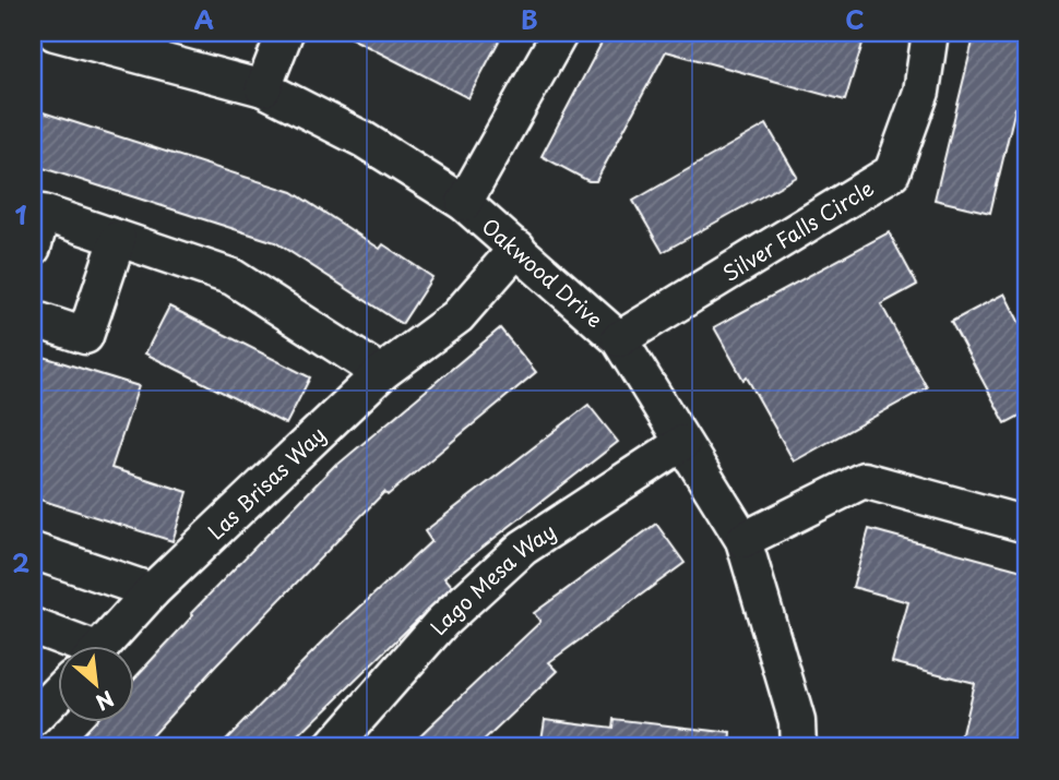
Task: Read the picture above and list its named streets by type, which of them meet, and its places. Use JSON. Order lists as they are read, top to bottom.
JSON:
{
  "streets": {
    "street": [
      "Silver Falls Circle",
      "Oakwood Drive",
      "Las Brisas Way",
      "Lago Mesa Way"
    ]
  },
  "crossings": [
    ["Silver Falls Circle", "Oakwood Drive"],
    ["Oakwood Drive", "Las Brisas Way"],
    ["Oakwood Drive", "Lago Mesa Way"]
  ],
  "north": "bottom right",
  "grid": {
    "columns": ["A", "B", "C"],
    "rows": ["1", "2"]
  }
}
